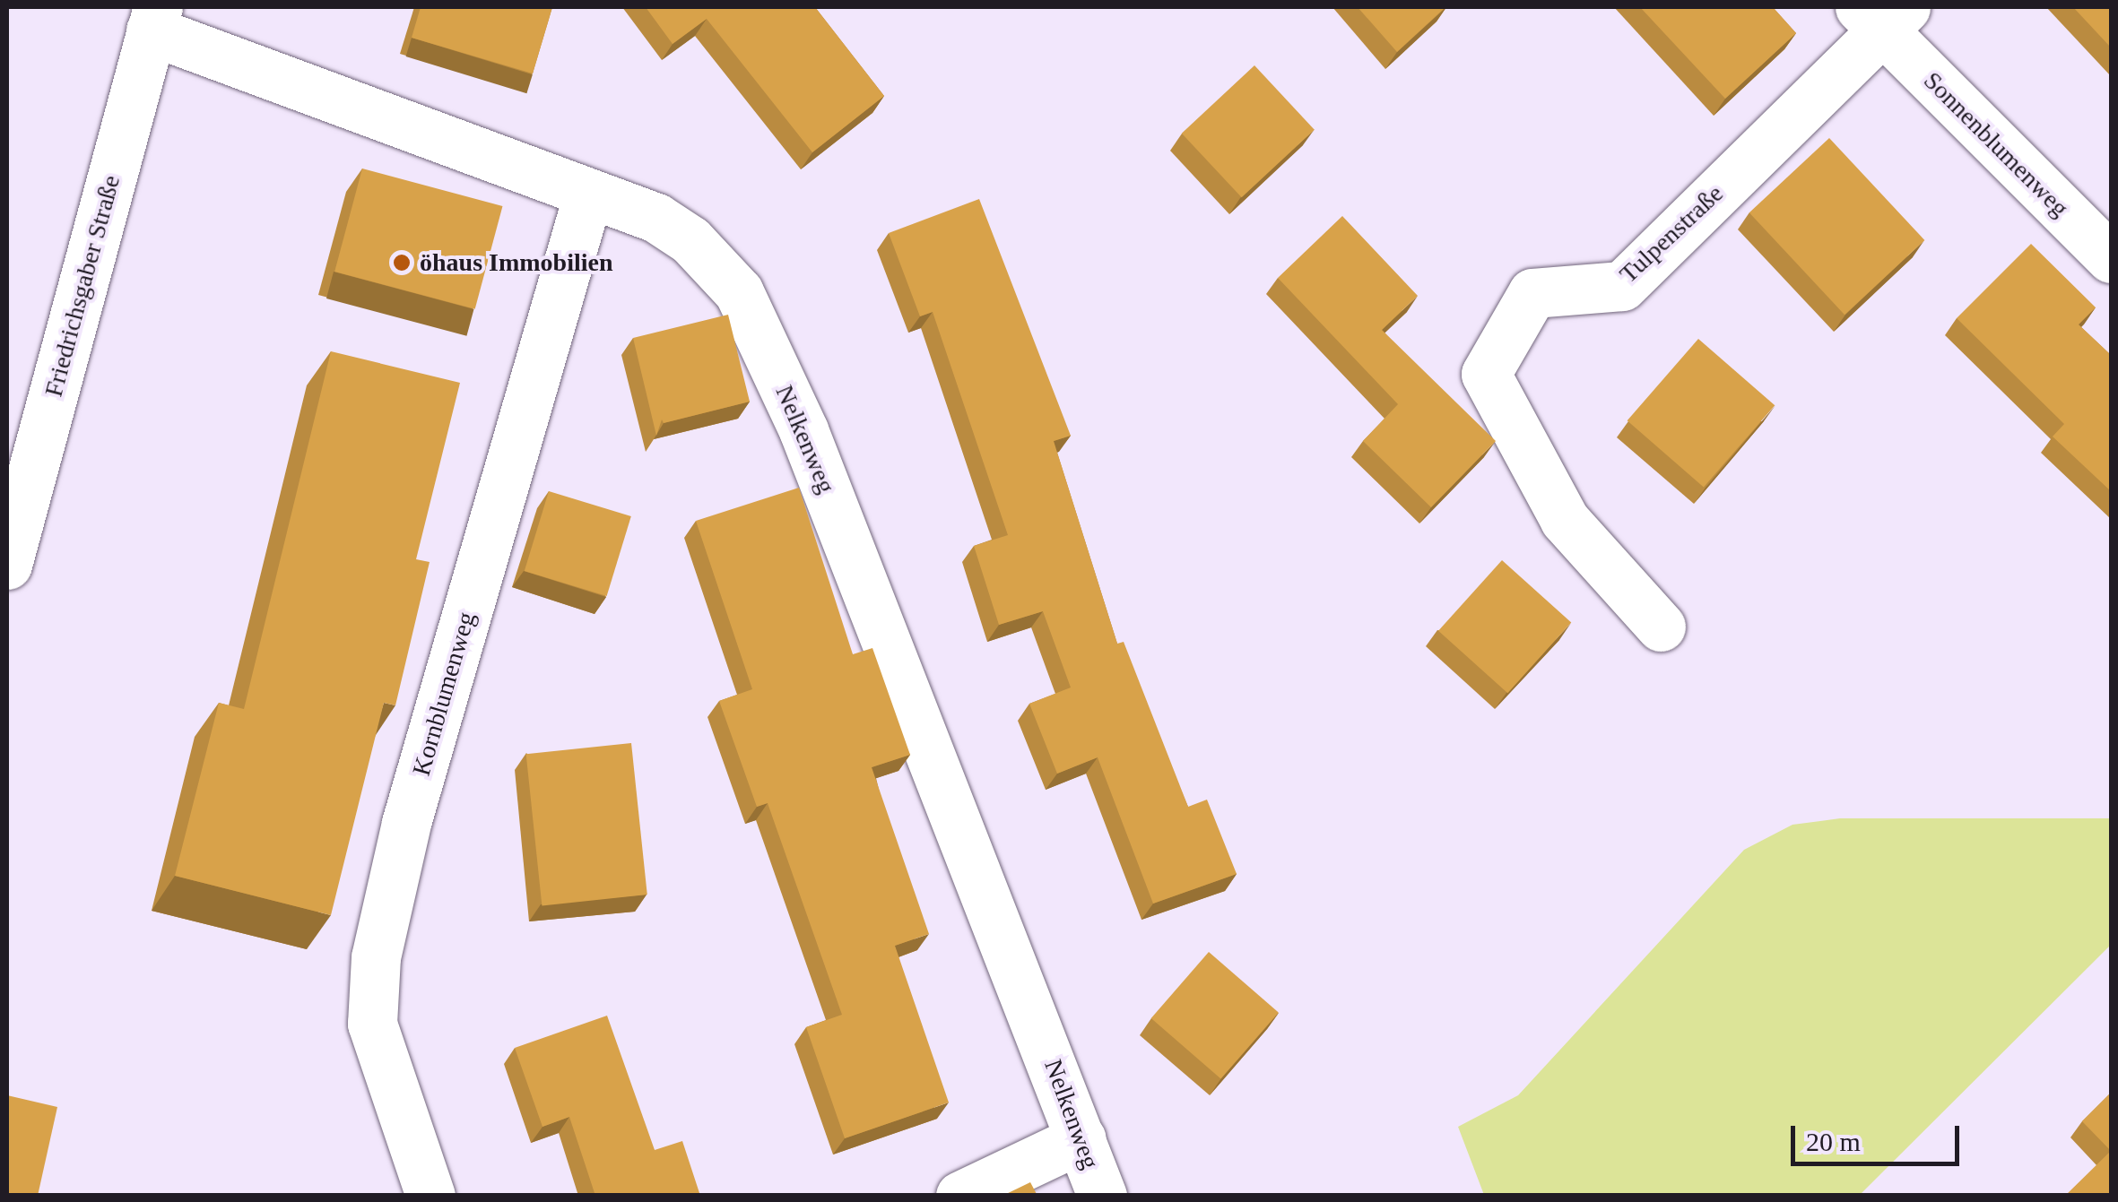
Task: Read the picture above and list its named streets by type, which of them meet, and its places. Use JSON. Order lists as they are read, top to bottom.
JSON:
{
  "streets": {
    "street": [
      "Sonnenblumenweg",
      "Tulpenstraße",
      "Friedrichsgaber Straße",
      "Nelkenweg",
      "Kornblumenweg"
    ]
  },
  "crossings": [
    ["Sonnenblumenweg", "Tulpenstraße"],
    ["Friedrichsgaber Straße", "Nelkenweg"],
    ["Nelkenweg", "Kornblumenweg"]
  ],
  "places": ["öhaus Immobilien"],
  "scale_bar": "20 m"
}
